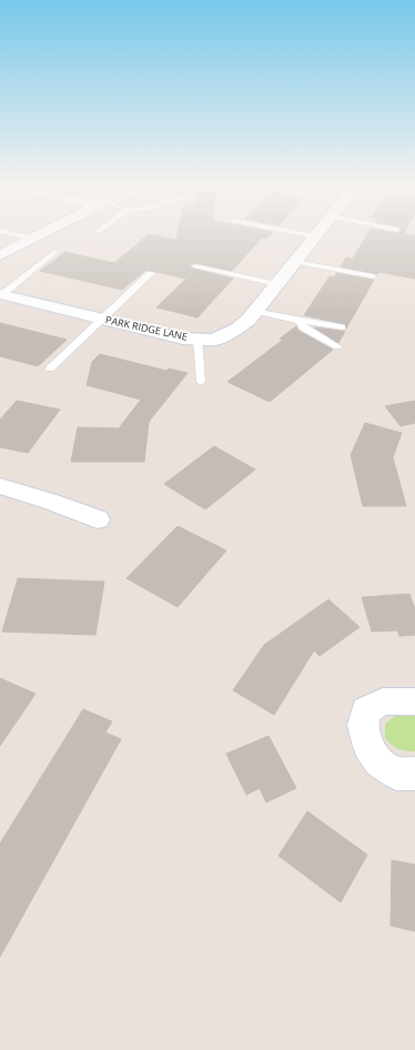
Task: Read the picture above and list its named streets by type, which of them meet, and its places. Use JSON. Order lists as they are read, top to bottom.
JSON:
{
  "streets": {
    "street": ["PARK RIDGE LANE"]
  }
}
